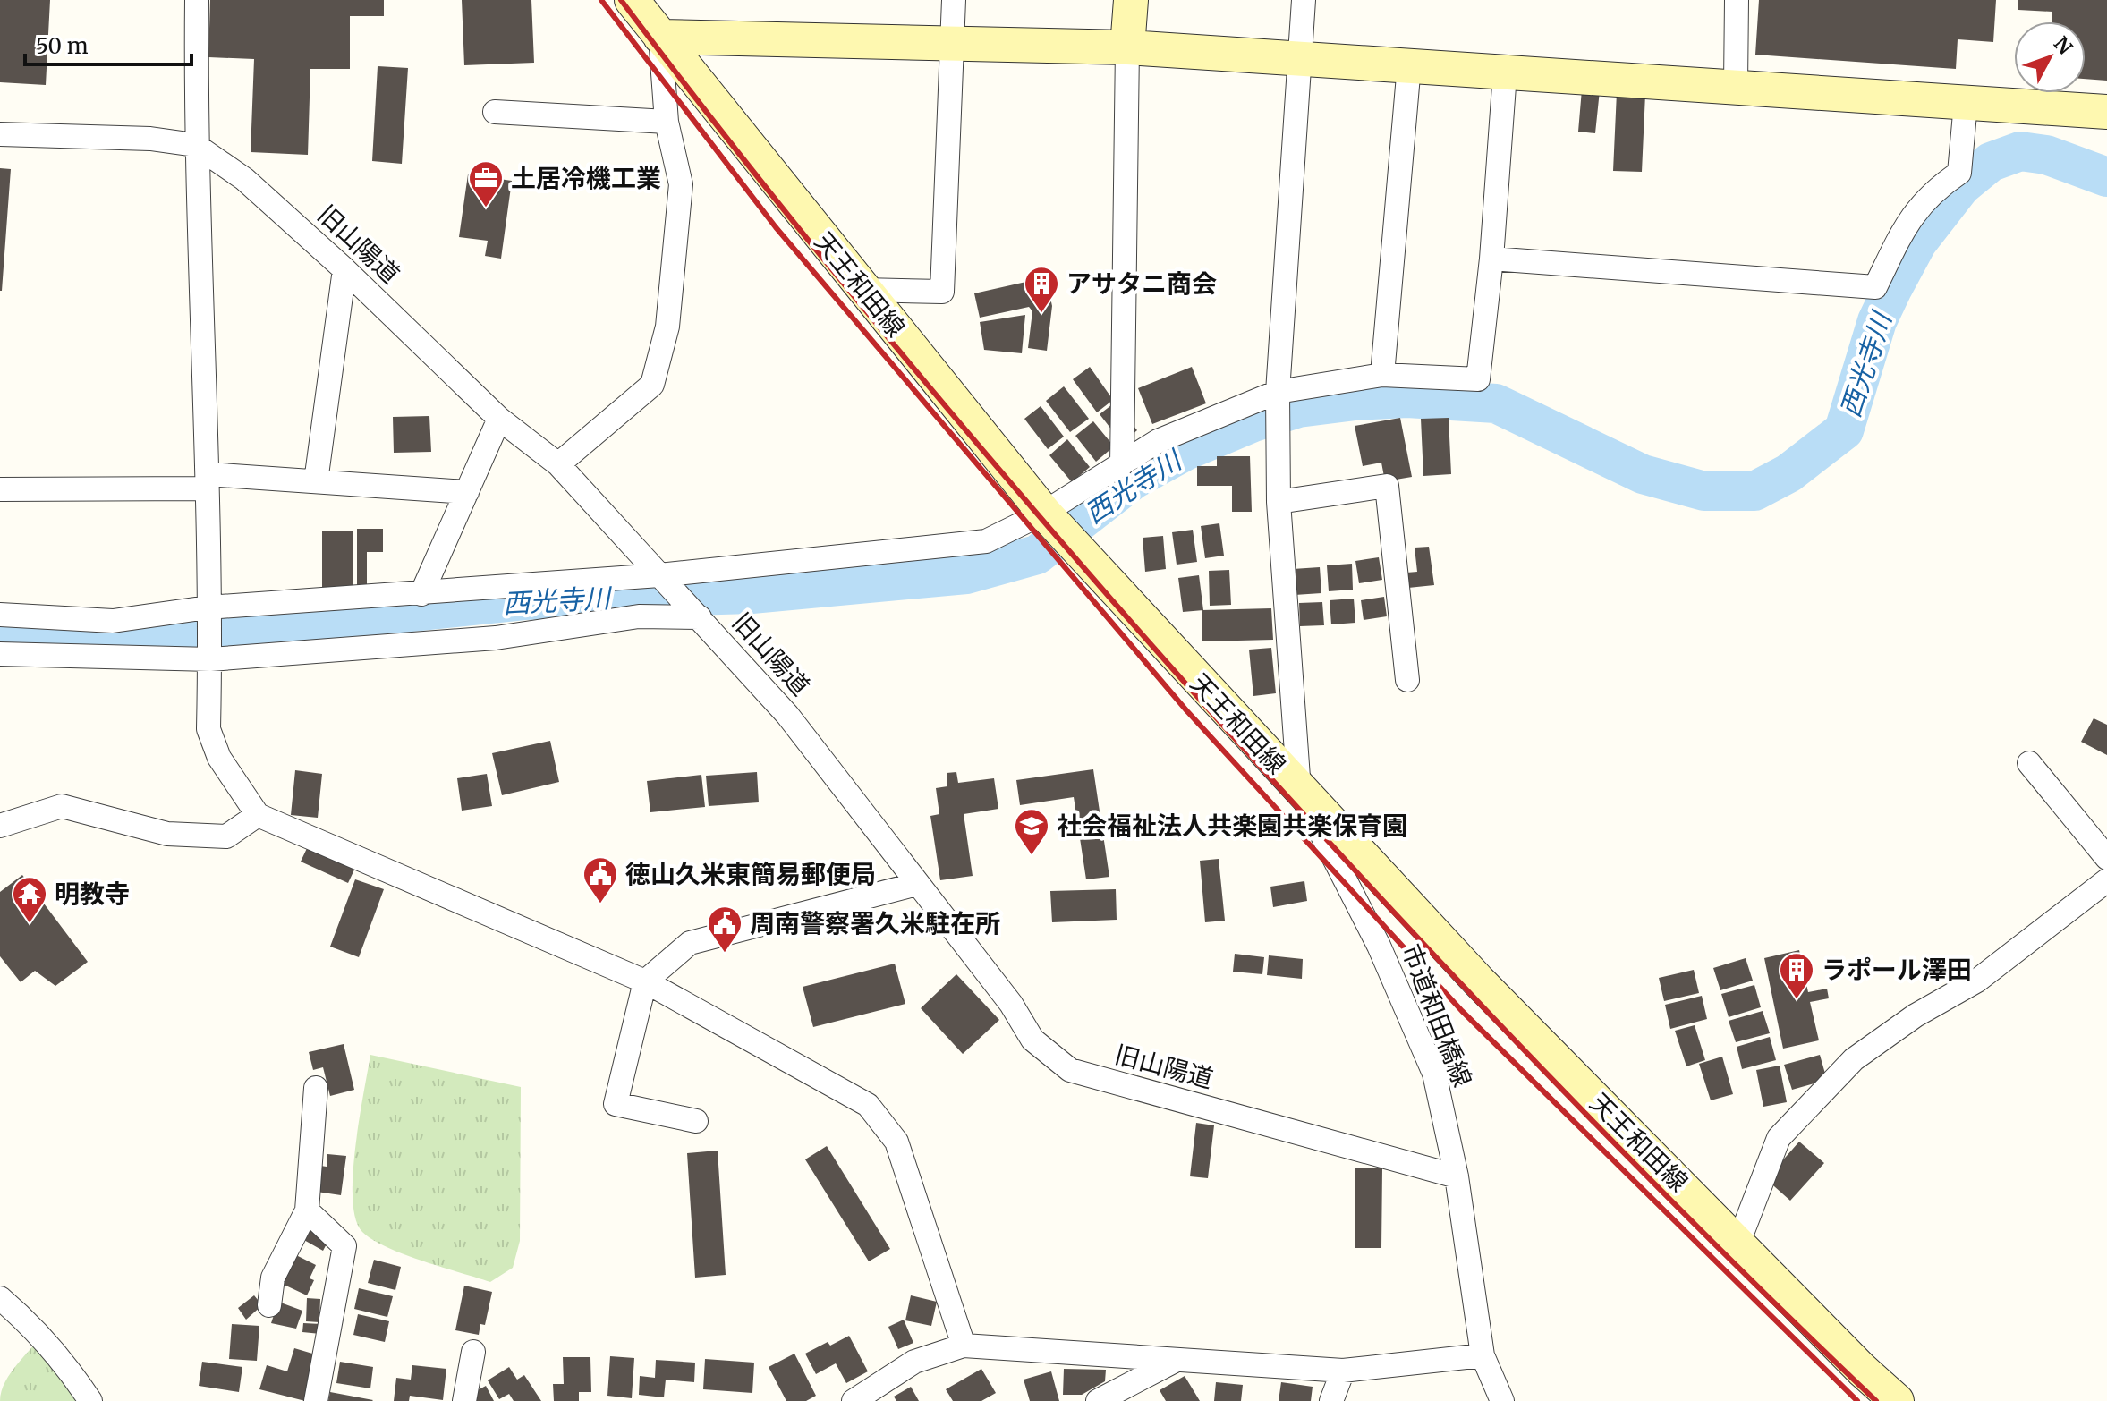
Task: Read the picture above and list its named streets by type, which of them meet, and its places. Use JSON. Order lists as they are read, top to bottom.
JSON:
{
  "streets": {
    "street": ["旧山陽道", "天王和田線", "市道和田橋線"]
  },
  "crossings": [
    ["旧山陽道", "市道和田橋線"],
    ["天王和田線", "市道和田橋線"]
  ],
  "water": ["西光寺川"],
  "places": {
    "office": ["土居冷機工業"],
    "building": ["アサタニ商会", "ラポール澤田"],
    "school or university": ["社会福祉法人共楽園共楽保育園"],
    "public building": ["徳山久米東簡易郵便局", "周南警察署久米駐在所"],
    "temple": ["明教寺"]
  },
  "scale_bar": "50 m",
  "north": "top right"
}
